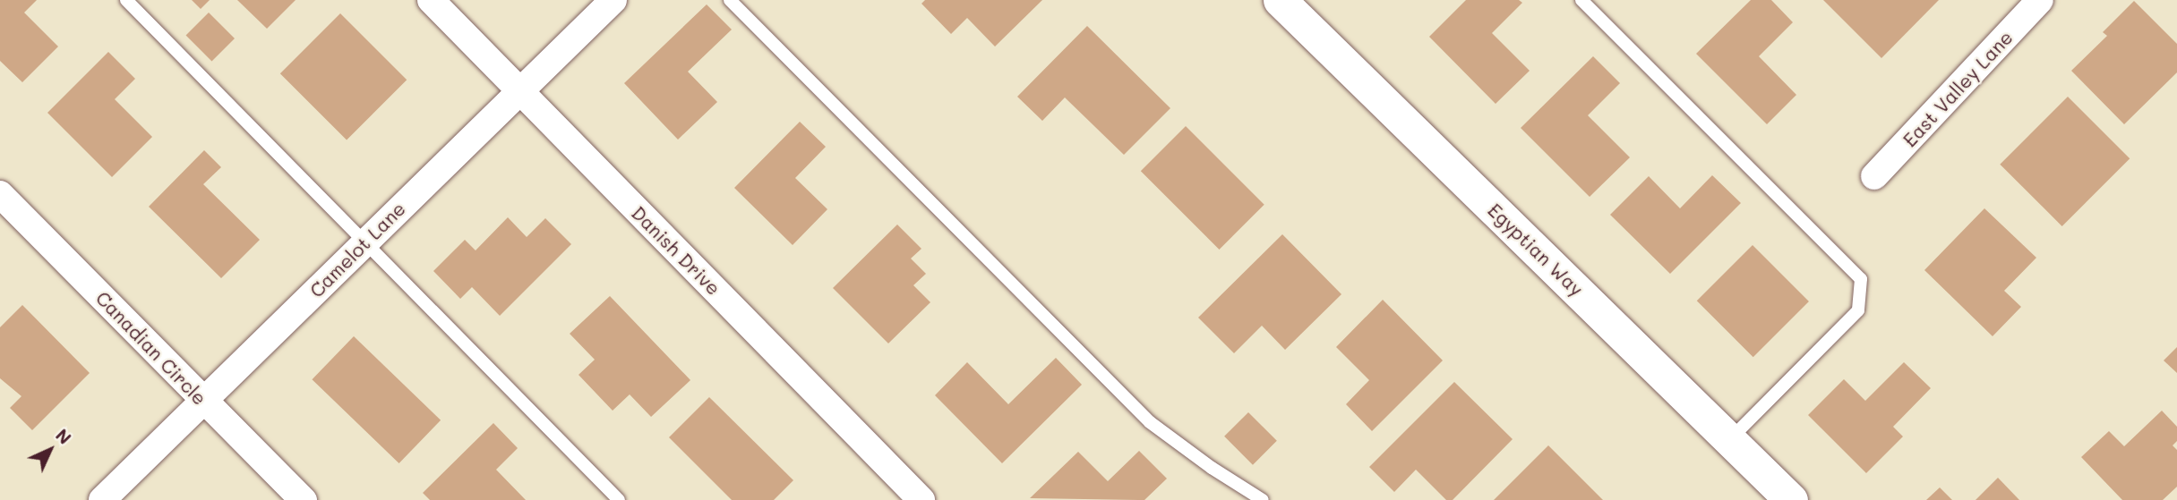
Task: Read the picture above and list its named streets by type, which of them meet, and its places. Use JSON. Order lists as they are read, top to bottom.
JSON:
{
  "streets": {
    "street": [
      "East Valley Lane",
      "Camelot Lane",
      "Egyptian Way",
      "Danish Drive",
      "Canadian Circle"
    ]
  },
  "crossings": [
    ["Camelot Lane", "Danish Drive"],
    ["Camelot Lane", "Canadian Circle"]
  ],
  "north": "top right"
}
